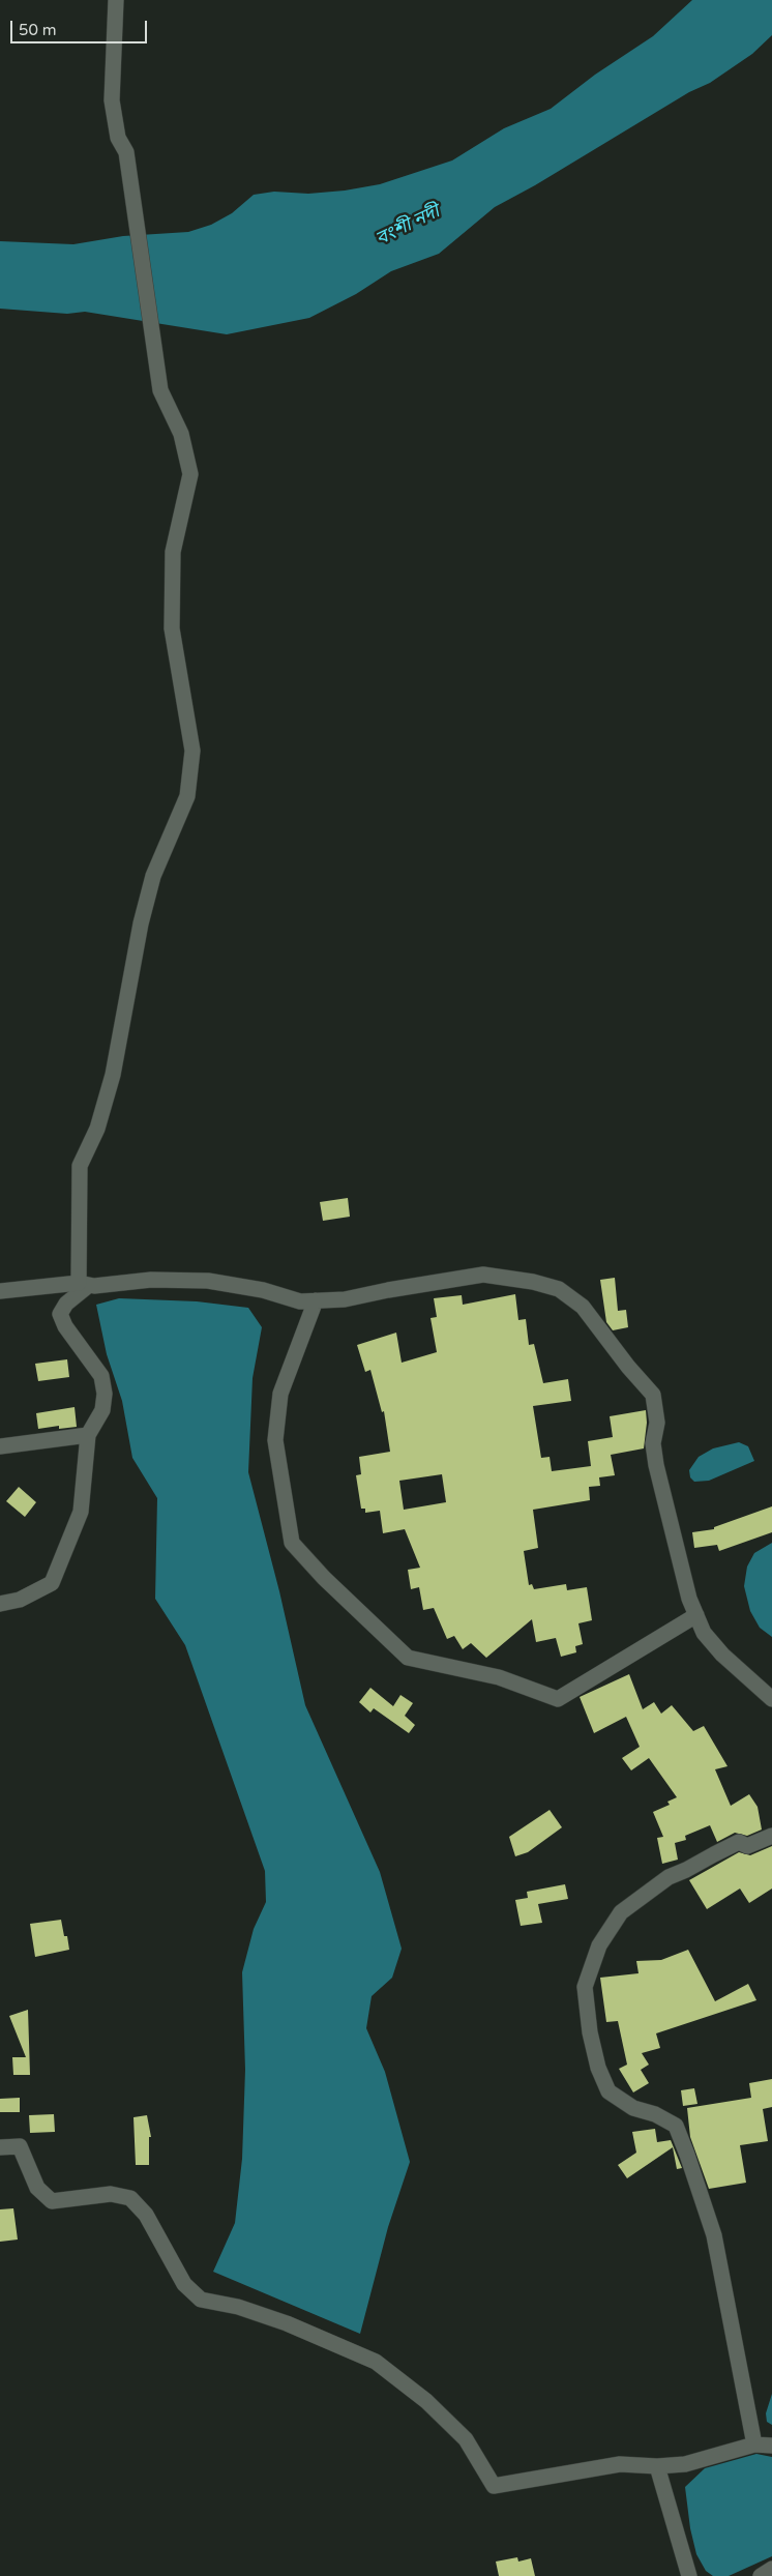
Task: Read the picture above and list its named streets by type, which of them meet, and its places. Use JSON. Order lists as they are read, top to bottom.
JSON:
{
  "water": ["বংশী নদী"],
  "scale_bar": "50 m"
}
